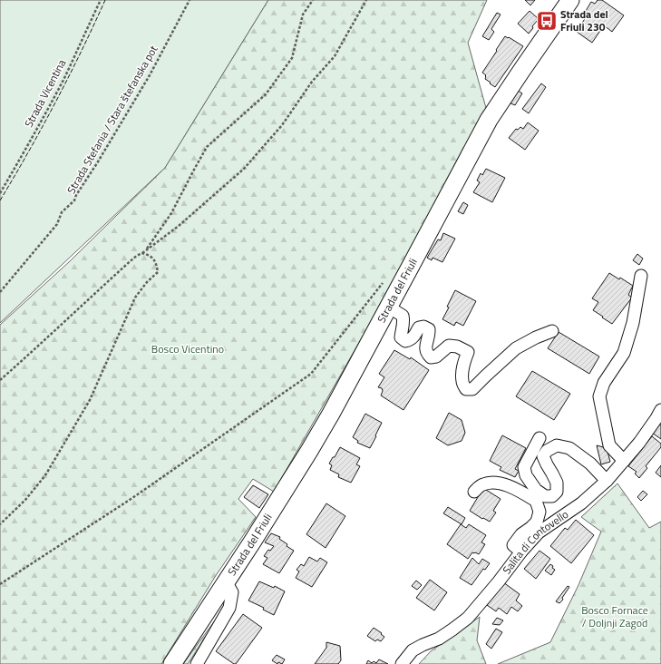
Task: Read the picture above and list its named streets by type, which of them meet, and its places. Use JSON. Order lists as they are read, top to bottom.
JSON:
{
  "streets": {
    "main road": ["Strada del Friuli"],
    "street": ["Salita di Contovello"],
    "path": ["Strada Vicentina", "Strada Stefania / Stara štefanska pot"]
  },
  "parks": ["Bosco Vicentino", "Bosco Fornace / Doljnji Zagod"],
  "places": {
    "bus stop": ["Strada del Friuli 230"]
  }
}
